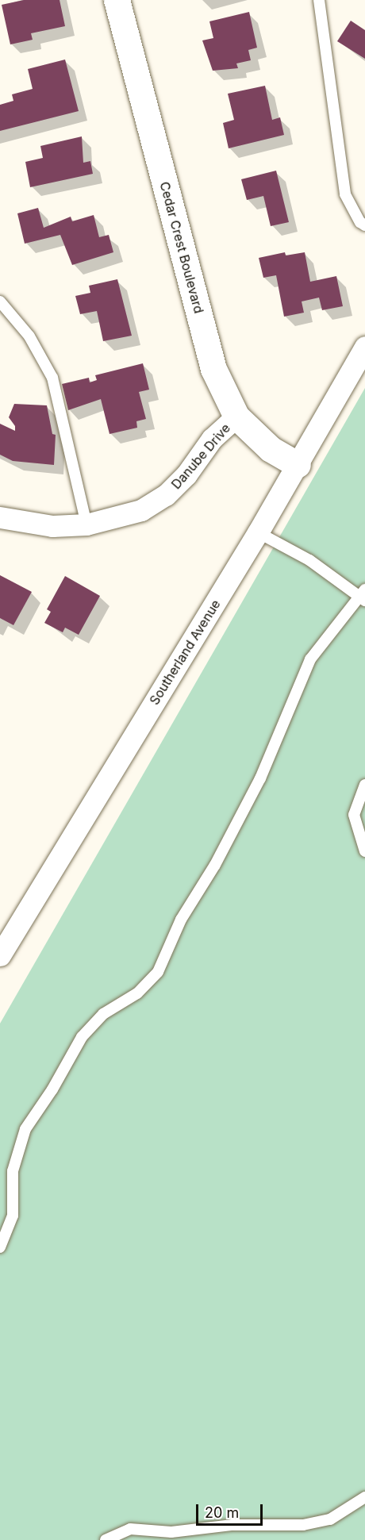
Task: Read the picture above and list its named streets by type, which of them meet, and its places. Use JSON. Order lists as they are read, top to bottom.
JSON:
{
  "streets": {
    "street": ["Cedar Crest Boulevard", "Danube Drive", "Southerland Avenue"]
  },
  "crossings": [
    ["Cedar Crest Boulevard", "Danube Drive"],
    ["Cedar Crest Boulevard", "Southerland Avenue"]
  ],
  "scale_bar": "20 m"
}
